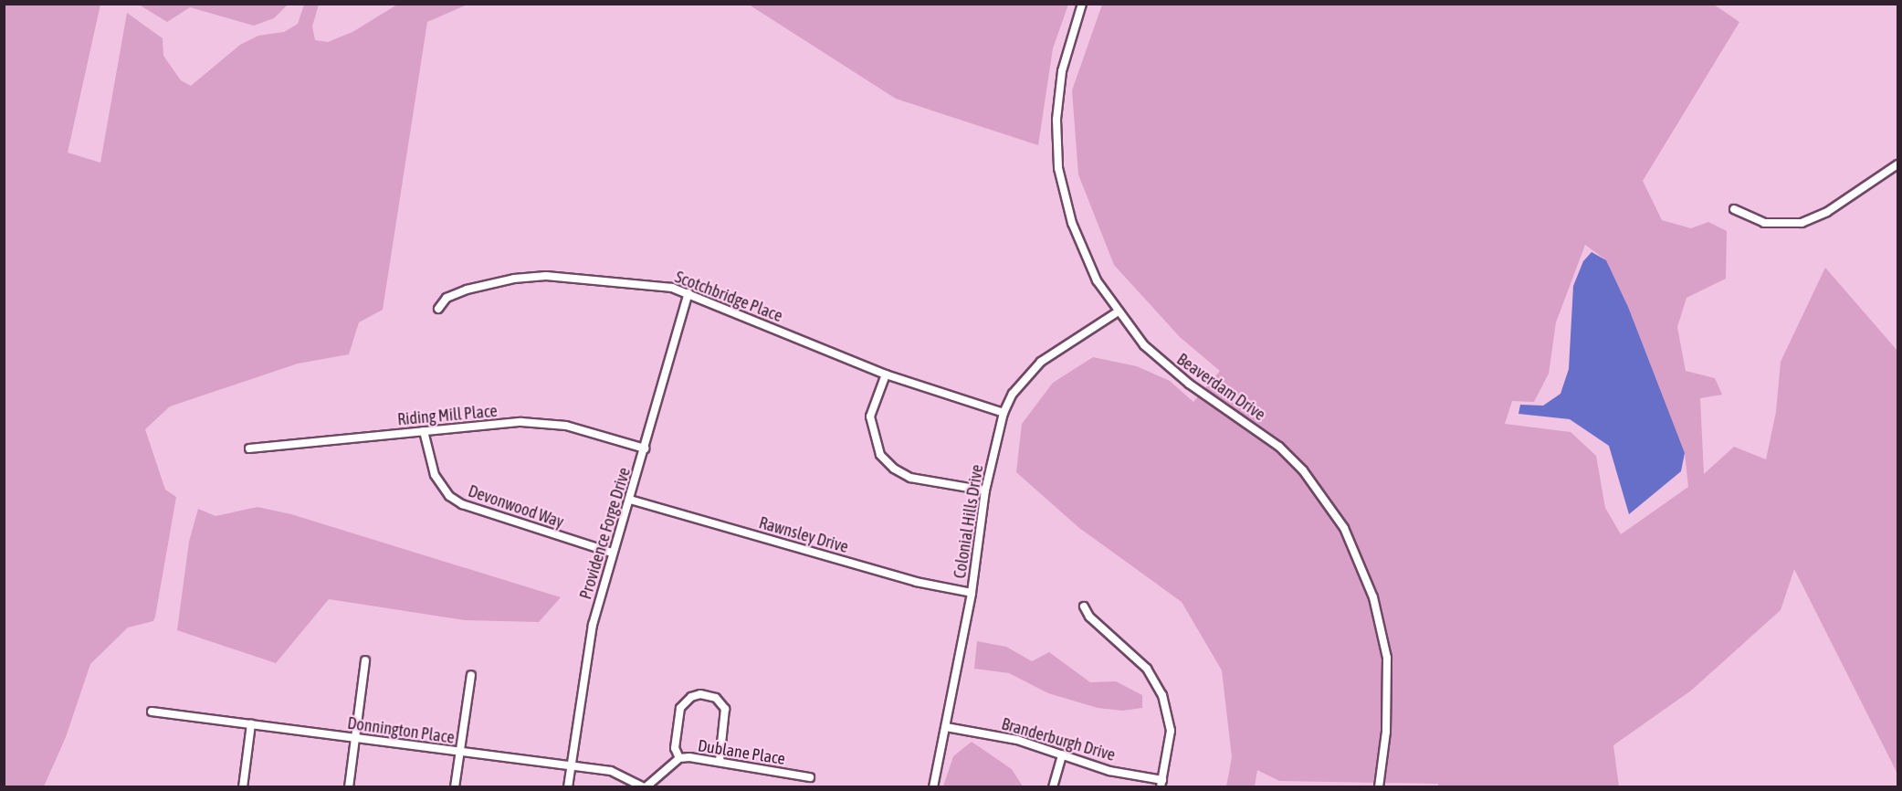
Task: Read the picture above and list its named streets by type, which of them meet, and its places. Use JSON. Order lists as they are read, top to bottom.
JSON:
{
  "streets": {
    "street": [
      "Scotchbridge Place",
      "Beaverdam Drive",
      "Riding Mill Place",
      "Devonwood Way",
      "Colonial Hills Drive",
      "Providence Forge Drive",
      "Rawnsley Drive",
      "Donnington Place",
      "Branderburgh Drive",
      "Dublane Place"
    ]
  },
  "crossings": [
    ["Scotchbridge Place", "Colonial Hills Drive"],
    ["Scotchbridge Place", "Providence Forge Drive"],
    ["Beaverdam Drive", "Colonial Hills Drive"],
    ["Riding Mill Place", "Devonwood Way"],
    ["Riding Mill Place", "Providence Forge Drive"],
    ["Devonwood Way", "Providence Forge Drive"],
    ["Colonial Hills Drive", "Rawnsley Drive"],
    ["Colonial Hills Drive", "Branderburgh Drive"],
    ["Providence Forge Drive", "Rawnsley Drive"],
    ["Providence Forge Drive", "Donnington Place"],
    ["Donnington Place", "Dublane Place"]
  ]
}
